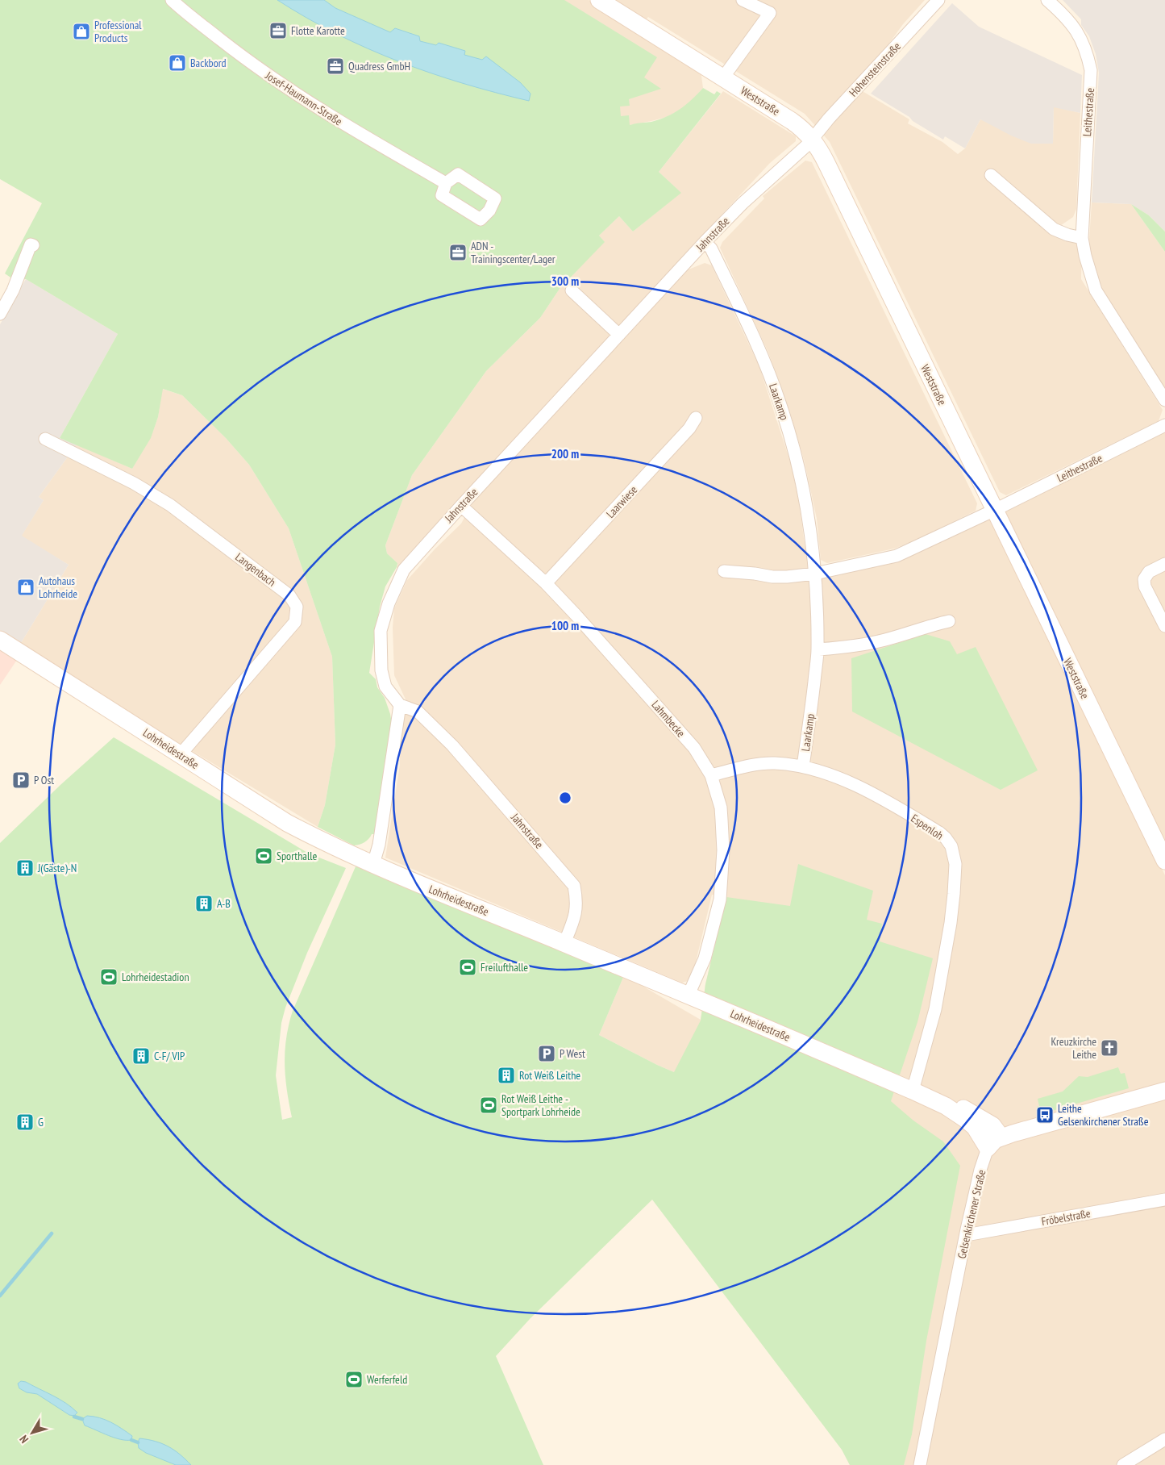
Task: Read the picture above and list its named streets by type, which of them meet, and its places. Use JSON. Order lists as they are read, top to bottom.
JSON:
{
  "streets": {
    "street": [
      "Hohensteinstraße",
      "Josef-Haumann-Straße",
      "Weststraße",
      "Leithestraße",
      "Jahnstraße",
      "Laarkamp",
      "Laarwiese",
      "Langenbach",
      "Lahmbecke",
      "Lohrheidestraße",
      "Espenloh",
      "Gelsenkirchener Straße",
      "Fröbelstraße"
    ]
  },
  "crossings": [
    ["Hohensteinstraße", "Weststraße"],
    ["Hohensteinstraße", "Jahnstraße"],
    ["Weststraße", "Leithestraße"],
    ["Weststraße", "Jahnstraße"],
    ["Jahnstraße", "Laarkamp"],
    ["Jahnstraße", "Lahmbecke"],
    ["Jahnstraße", "Lohrheidestraße"],
    ["Laarkamp", "Espenloh"],
    ["Laarwiese", "Lahmbecke"],
    ["Langenbach", "Lohrheidestraße"],
    ["Lahmbecke", "Lohrheidestraße"],
    ["Lahmbecke", "Espenloh"],
    ["Lohrheidestraße", "Espenloh"],
    ["Lohrheidestraße", "Gelsenkirchener Straße"],
    ["Gelsenkirchener Straße", "Fröbelstraße"]
  ],
  "places": {
    "office": ["Flotte Karotte", "Quadress GmbH", "ADN - Trainingscenter/Lager"],
    "shop": ["Professional Products", "Backbord", "Autohaus Lohrheide"],
    "parking": ["P Ost", "P West"],
    "sports": [
      "Sporthalle",
      "Freilufthalle",
      "Lohrheidestadion",
      "Rot Weiß Leithe - Sportpark Lohrheide",
      "Werferfeld"
    ],
    "building": [
      "J(Gäste)-N",
      "A-B",
      "C-F/ VIP",
      "Rot Weiß Leithe",
      "G"
    ],
    "church": ["Kreuzkirche Leithe"],
    "bus stop": ["Leithe Gelsenkirchener Straße"]
  },
  "north": "bottom left",
  "rings": ["300 m", "200 m", "100 m"]
}
